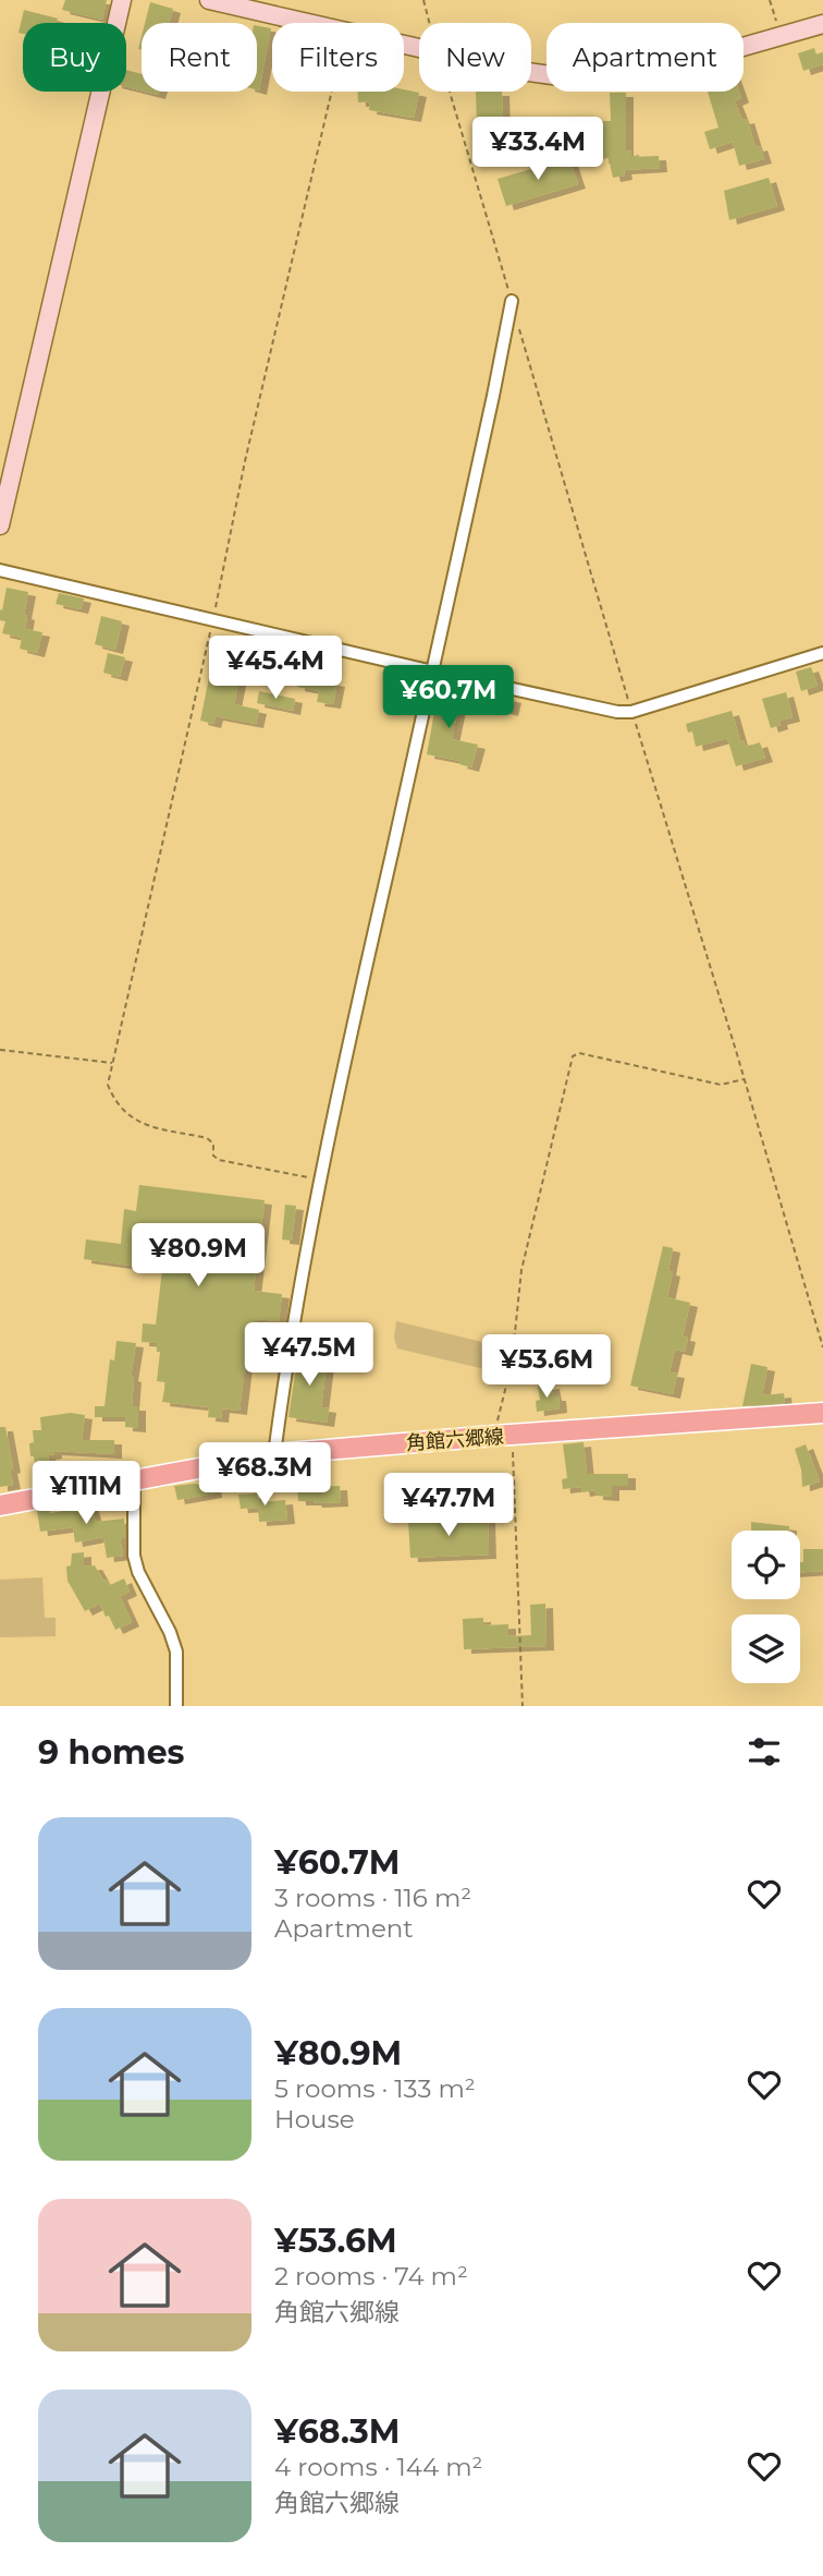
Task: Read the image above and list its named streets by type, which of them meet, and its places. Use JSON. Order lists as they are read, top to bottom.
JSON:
{
  "streets": {
    "main road": ["角館六郷線"]
  },
  "page": {
    "chip": [
      "Buy",
      "Rent",
      "Filters",
      "New",
      "Apartment"
    ],
    "price": [
      "¥33.4M",
      "¥45.4M",
      "¥60.7M",
      "¥80.9M",
      "¥47.5M",
      "¥53.6M",
      "¥68.3M",
      "¥111M",
      "¥47.7M"
    ],
    "heading": "9 homes",
    "list": [
      {
        "name": "¥60.7M",
        "note": "3 rooms · 116 m² · Apartment"
      },
      {
        "name": "¥80.9M",
        "note": "5 rooms · 133 m² · House"
      },
      {
        "name": "¥53.6M",
        "note": "2 rooms · 74 m² · 角館六郷線"
      },
      {
        "name": "¥68.3M",
        "note": "4 rooms · 144 m² · 角館六郷線"
      }
    ]
  }
}
